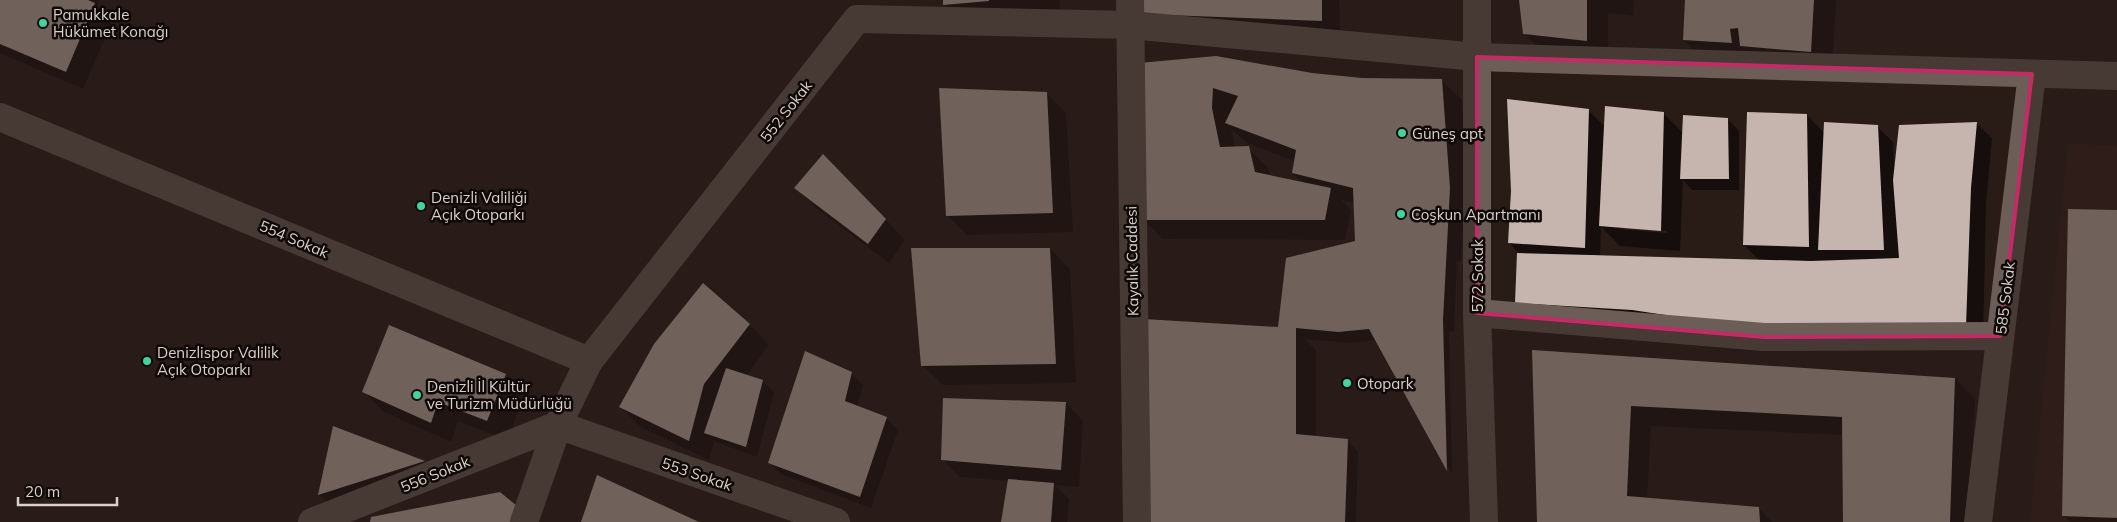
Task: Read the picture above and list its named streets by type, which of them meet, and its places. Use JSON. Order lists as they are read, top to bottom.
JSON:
{
  "streets": {
    "street": [
      "552 Sokak",
      "554 Sokak",
      "Kayalık Caddesi",
      "572 Sokak",
      "585 Sokak",
      "556 Sokak",
      "553 Sokak"
    ]
  },
  "crossings": [
    ["552 Sokak", "554 Sokak"],
    ["552 Sokak", "Kayalık Caddesi"],
    ["552 Sokak", "556 Sokak"],
    ["552 Sokak", "553 Sokak"],
    ["556 Sokak", "553 Sokak"]
  ],
  "places": [
    "Pamukkale Hükümet Konağı",
    "Güneş apt",
    "Denizli Valiliği Açık Otoparkı",
    "Coşkun Apartmanı",
    "Denizlispor Valilik Açık Otoparkı",
    "Otopark",
    "Denizli İl Kültür ve Turizm Müdürlüğü"
  ],
  "scale_bar": "20 m"
}
